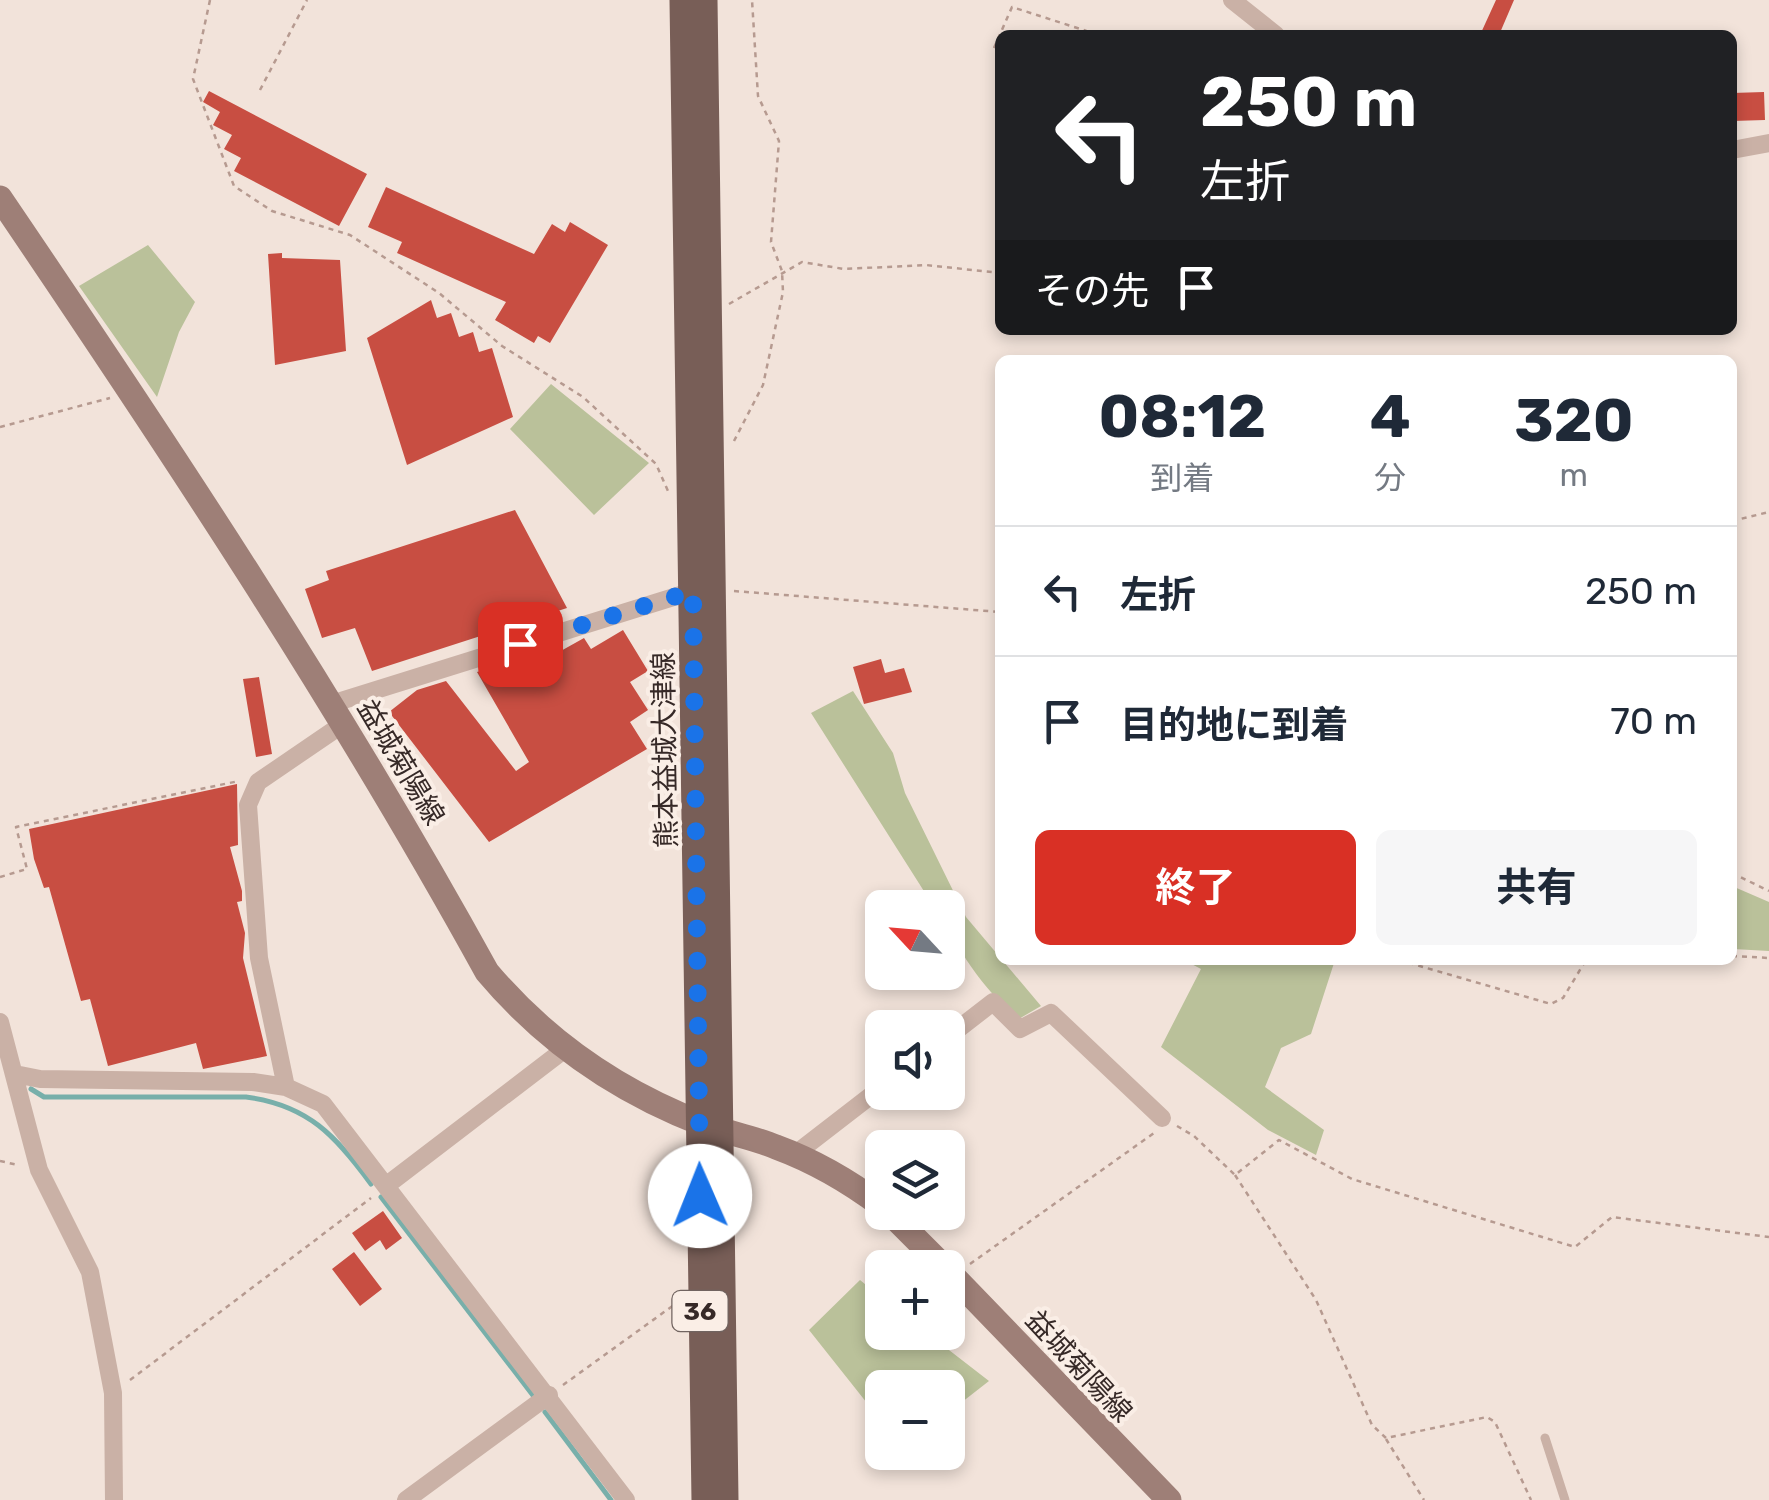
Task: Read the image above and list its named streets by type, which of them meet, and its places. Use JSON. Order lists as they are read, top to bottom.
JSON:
{
  "streets": {
    "main road": ["熊本益城大津線", "益城菊陽線", "36"]
  },
  "crossings": [
    ["熊本益城大津線", "益城菊陽線"]
  ],
  "north": "top left",
  "page": {
    "turn": ["250 m", "左折"],
    "then": "その先",
    "eta": [
      "08:12",
      "到着",
      "4",
      "分",
      "320",
      "m"
    ],
    "list": [
      {
        "name": "左折",
        "value": "250 m"
      },
      {
        "name": "目的地に到着",
        "value": "70 m"
      }
    ],
    "buttons": ["終了", "共有"],
    "map_buttons": ["+", "−"]
  }
}
